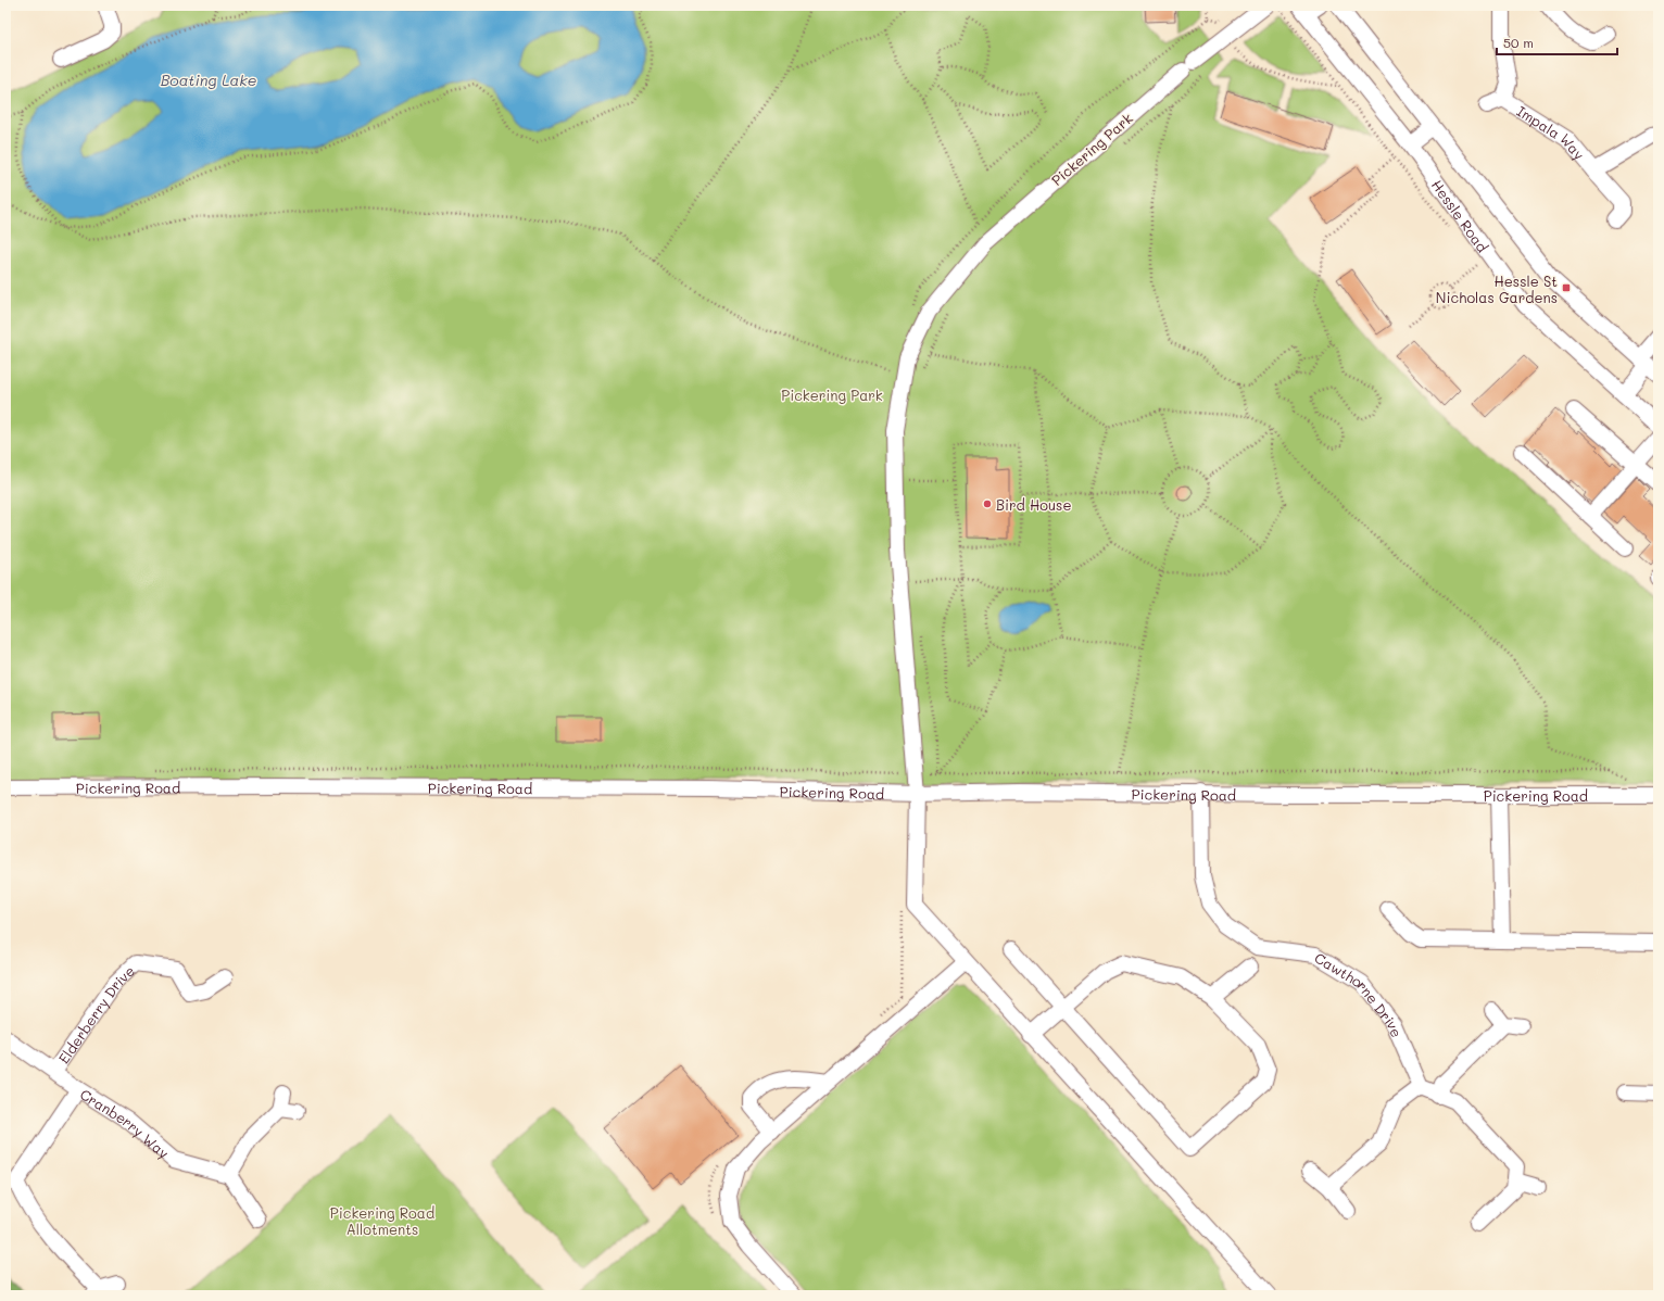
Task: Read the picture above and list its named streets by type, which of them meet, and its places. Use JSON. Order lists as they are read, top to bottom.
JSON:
{
  "streets": {
    "street": [
      "Impala Way",
      "Pickering Park",
      "Hessle Road",
      "Pickering Road",
      "Cawthorne Drive",
      "Elderberry Drive",
      "Cranberry Way"
    ]
  },
  "crossings": [
    ["Pickering Park", "Pickering Road"],
    ["Pickering Road", "Cawthorne Drive"],
    ["Elderberry Drive", "Cranberry Way"]
  ],
  "water": ["Boating Lake"],
  "parks": ["Pickering Park", "Pickering Road Allotments"],
  "places": {
    "transit": ["Hessle St Nicholas Gardens"],
    "other": ["Bird House"]
  },
  "scale_bar": "50 m"
}
